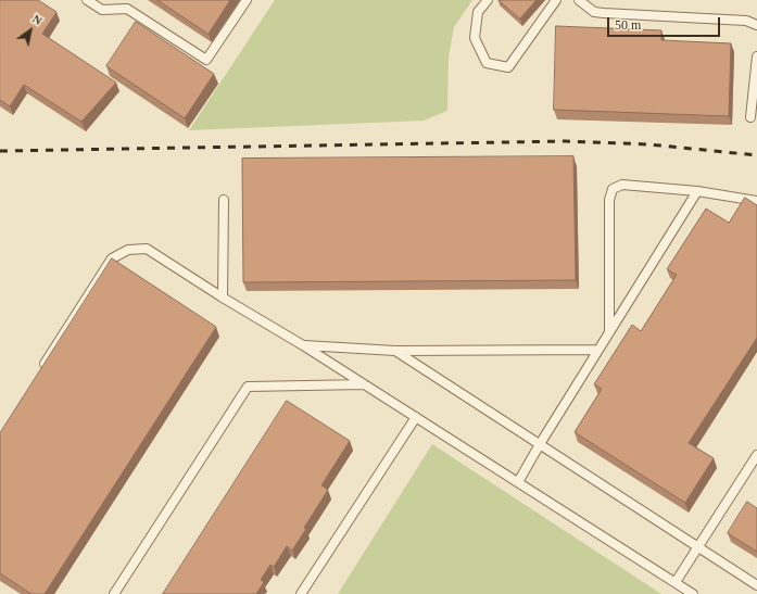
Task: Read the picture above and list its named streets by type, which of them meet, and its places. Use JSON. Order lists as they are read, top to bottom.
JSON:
{
  "scale_bar": "50 m",
  "north": "top right"
}
